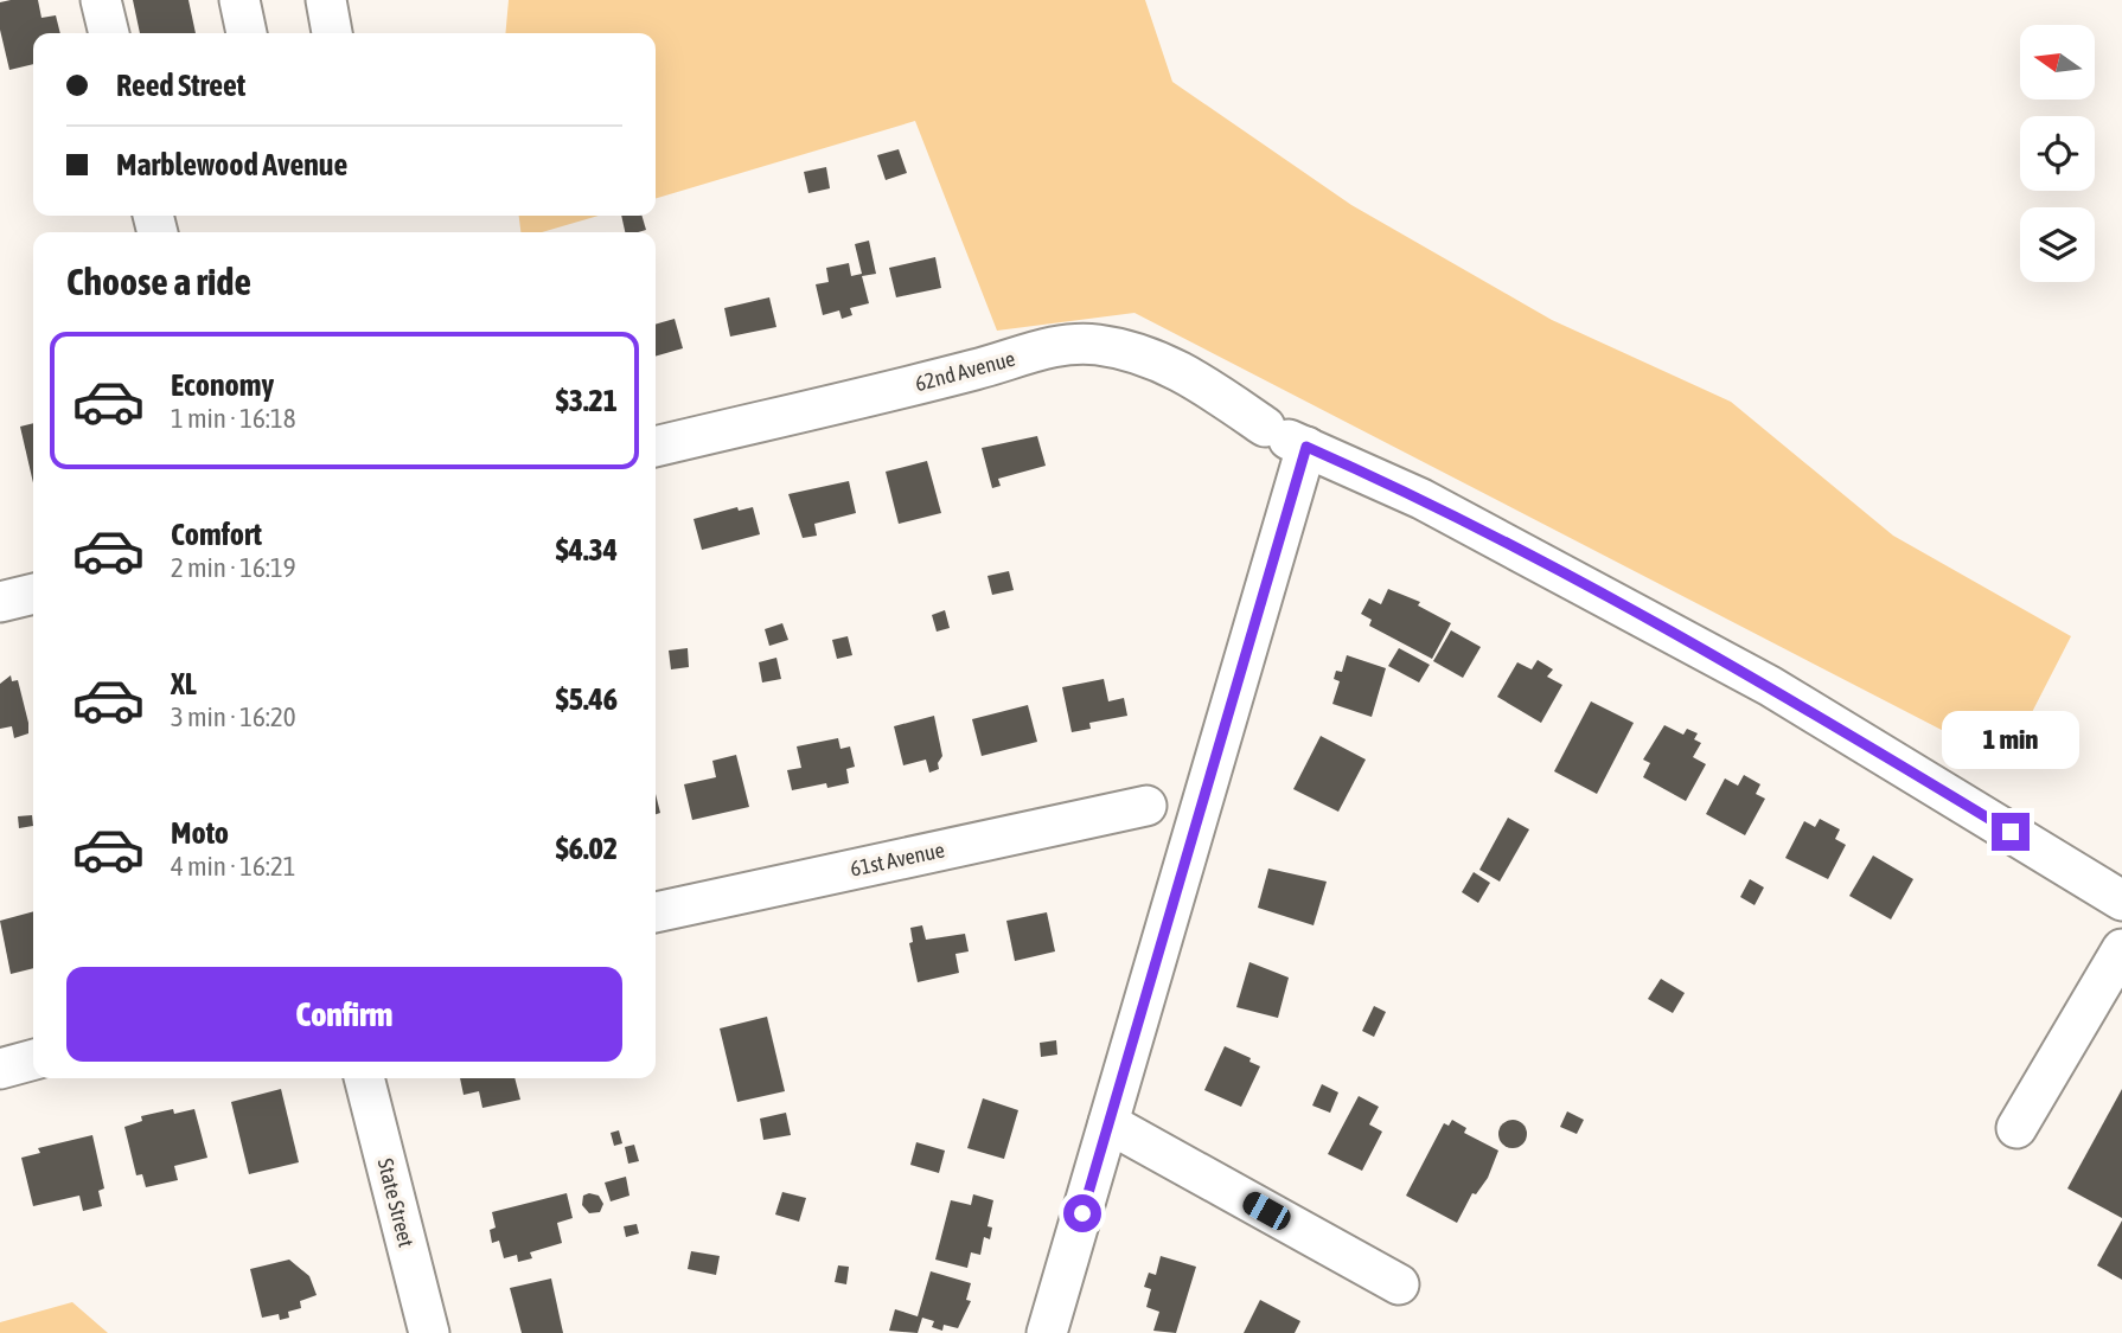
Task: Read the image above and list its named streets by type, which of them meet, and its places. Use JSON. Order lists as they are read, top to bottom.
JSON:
{
  "streets": {
    "street": ["62nd Avenue", "61st Avenue", "State Street"]
  },
  "north": "left",
  "page": {
    "banner": ["Reed Street", "Marblewood Avenue"],
    "heading": "Choose a ride",
    "list": [
      {
        "name": "Economy",
        "note": "1 min · 16:18",
        "value": "$3.21"
      },
      {
        "name": "Comfort",
        "note": "2 min · 16:19",
        "value": "$4.34"
      },
      {
        "name": "XL",
        "note": "3 min · 16:20",
        "value": "$5.46"
      },
      {
        "name": "Moto",
        "note": "4 min · 16:21",
        "value": "$6.02"
      }
    ],
    "bubble": "1 min",
    "buttons": "Confirm"
  }
}
